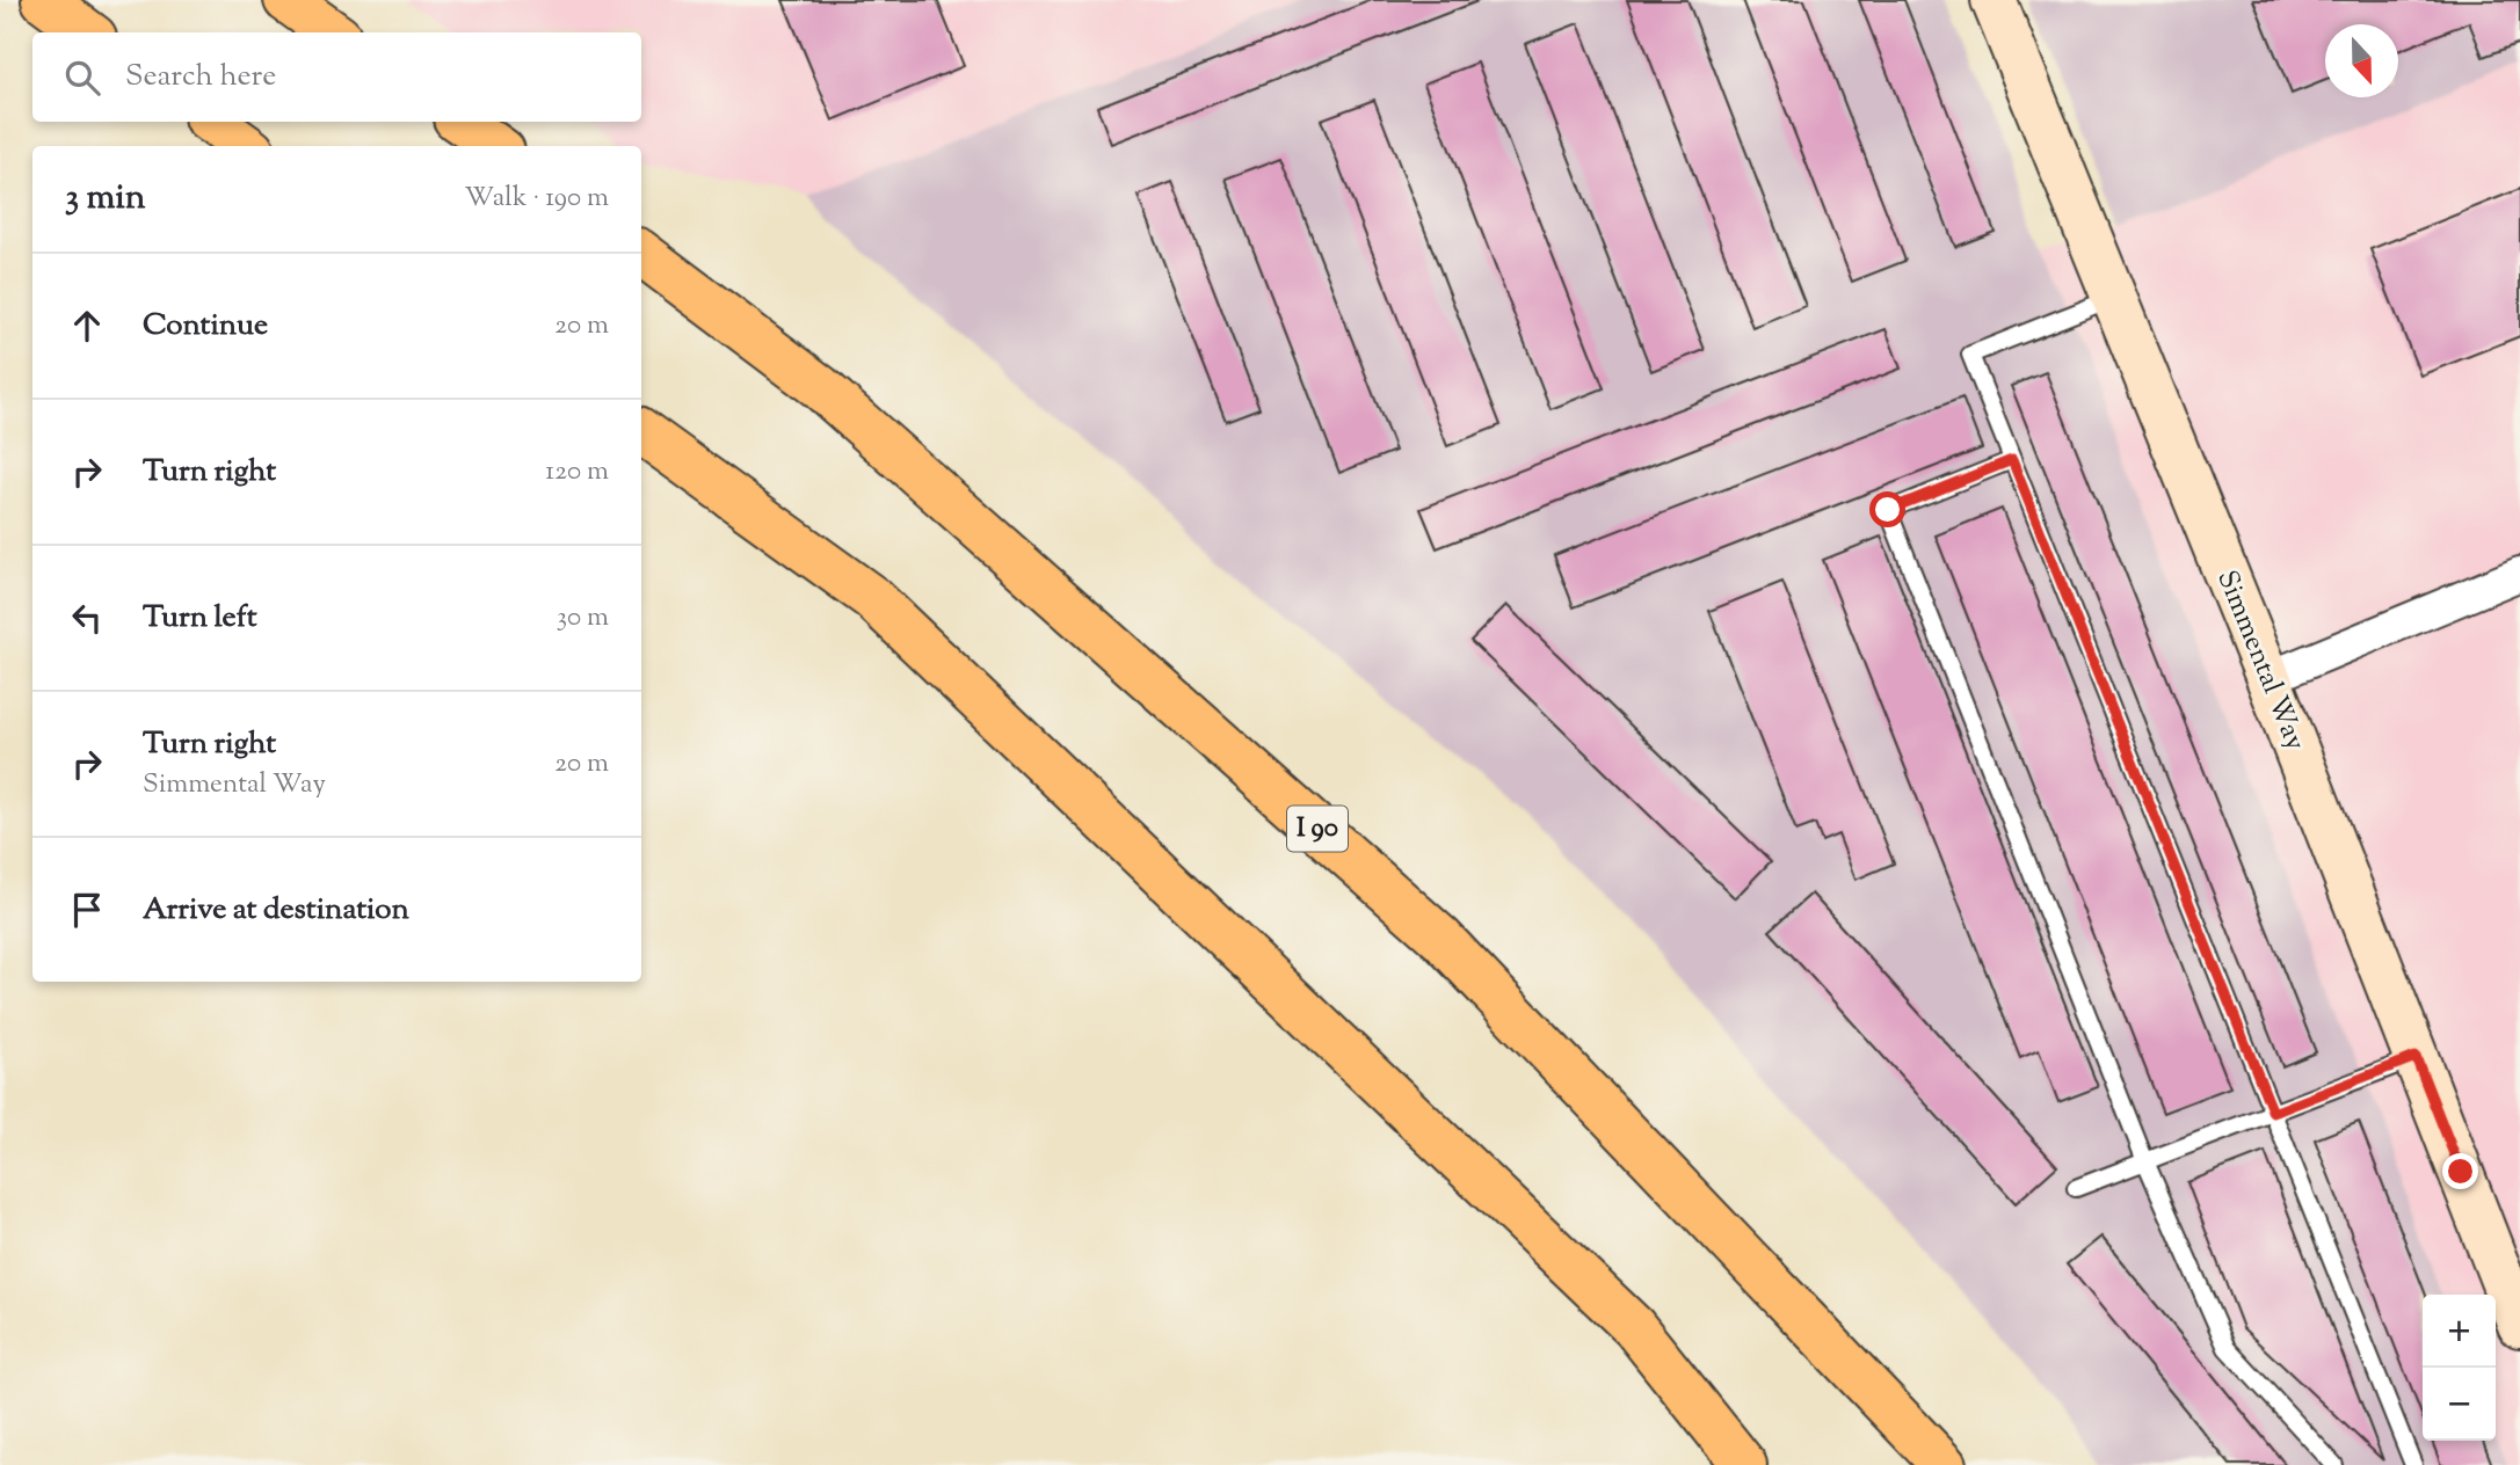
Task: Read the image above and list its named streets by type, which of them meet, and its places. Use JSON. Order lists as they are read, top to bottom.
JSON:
{
  "streets": {
    "highway": ["I 90"],
    "street": ["Simmental Way"]
  },
  "north": "bottom",
  "page": {
    "search": "Search here",
    "heading": ["3 min", "Walk · 190 m"],
    "list": [
      ["Continue", "20 m"],
      ["Turn right", "120 m"],
      ["Turn left", "30 m"],
      ["Turn right", "Simmental Way", "20 m"],
      "Arrive at destination"
    ],
    "map_buttons": ["+", "−"]
  }
}
